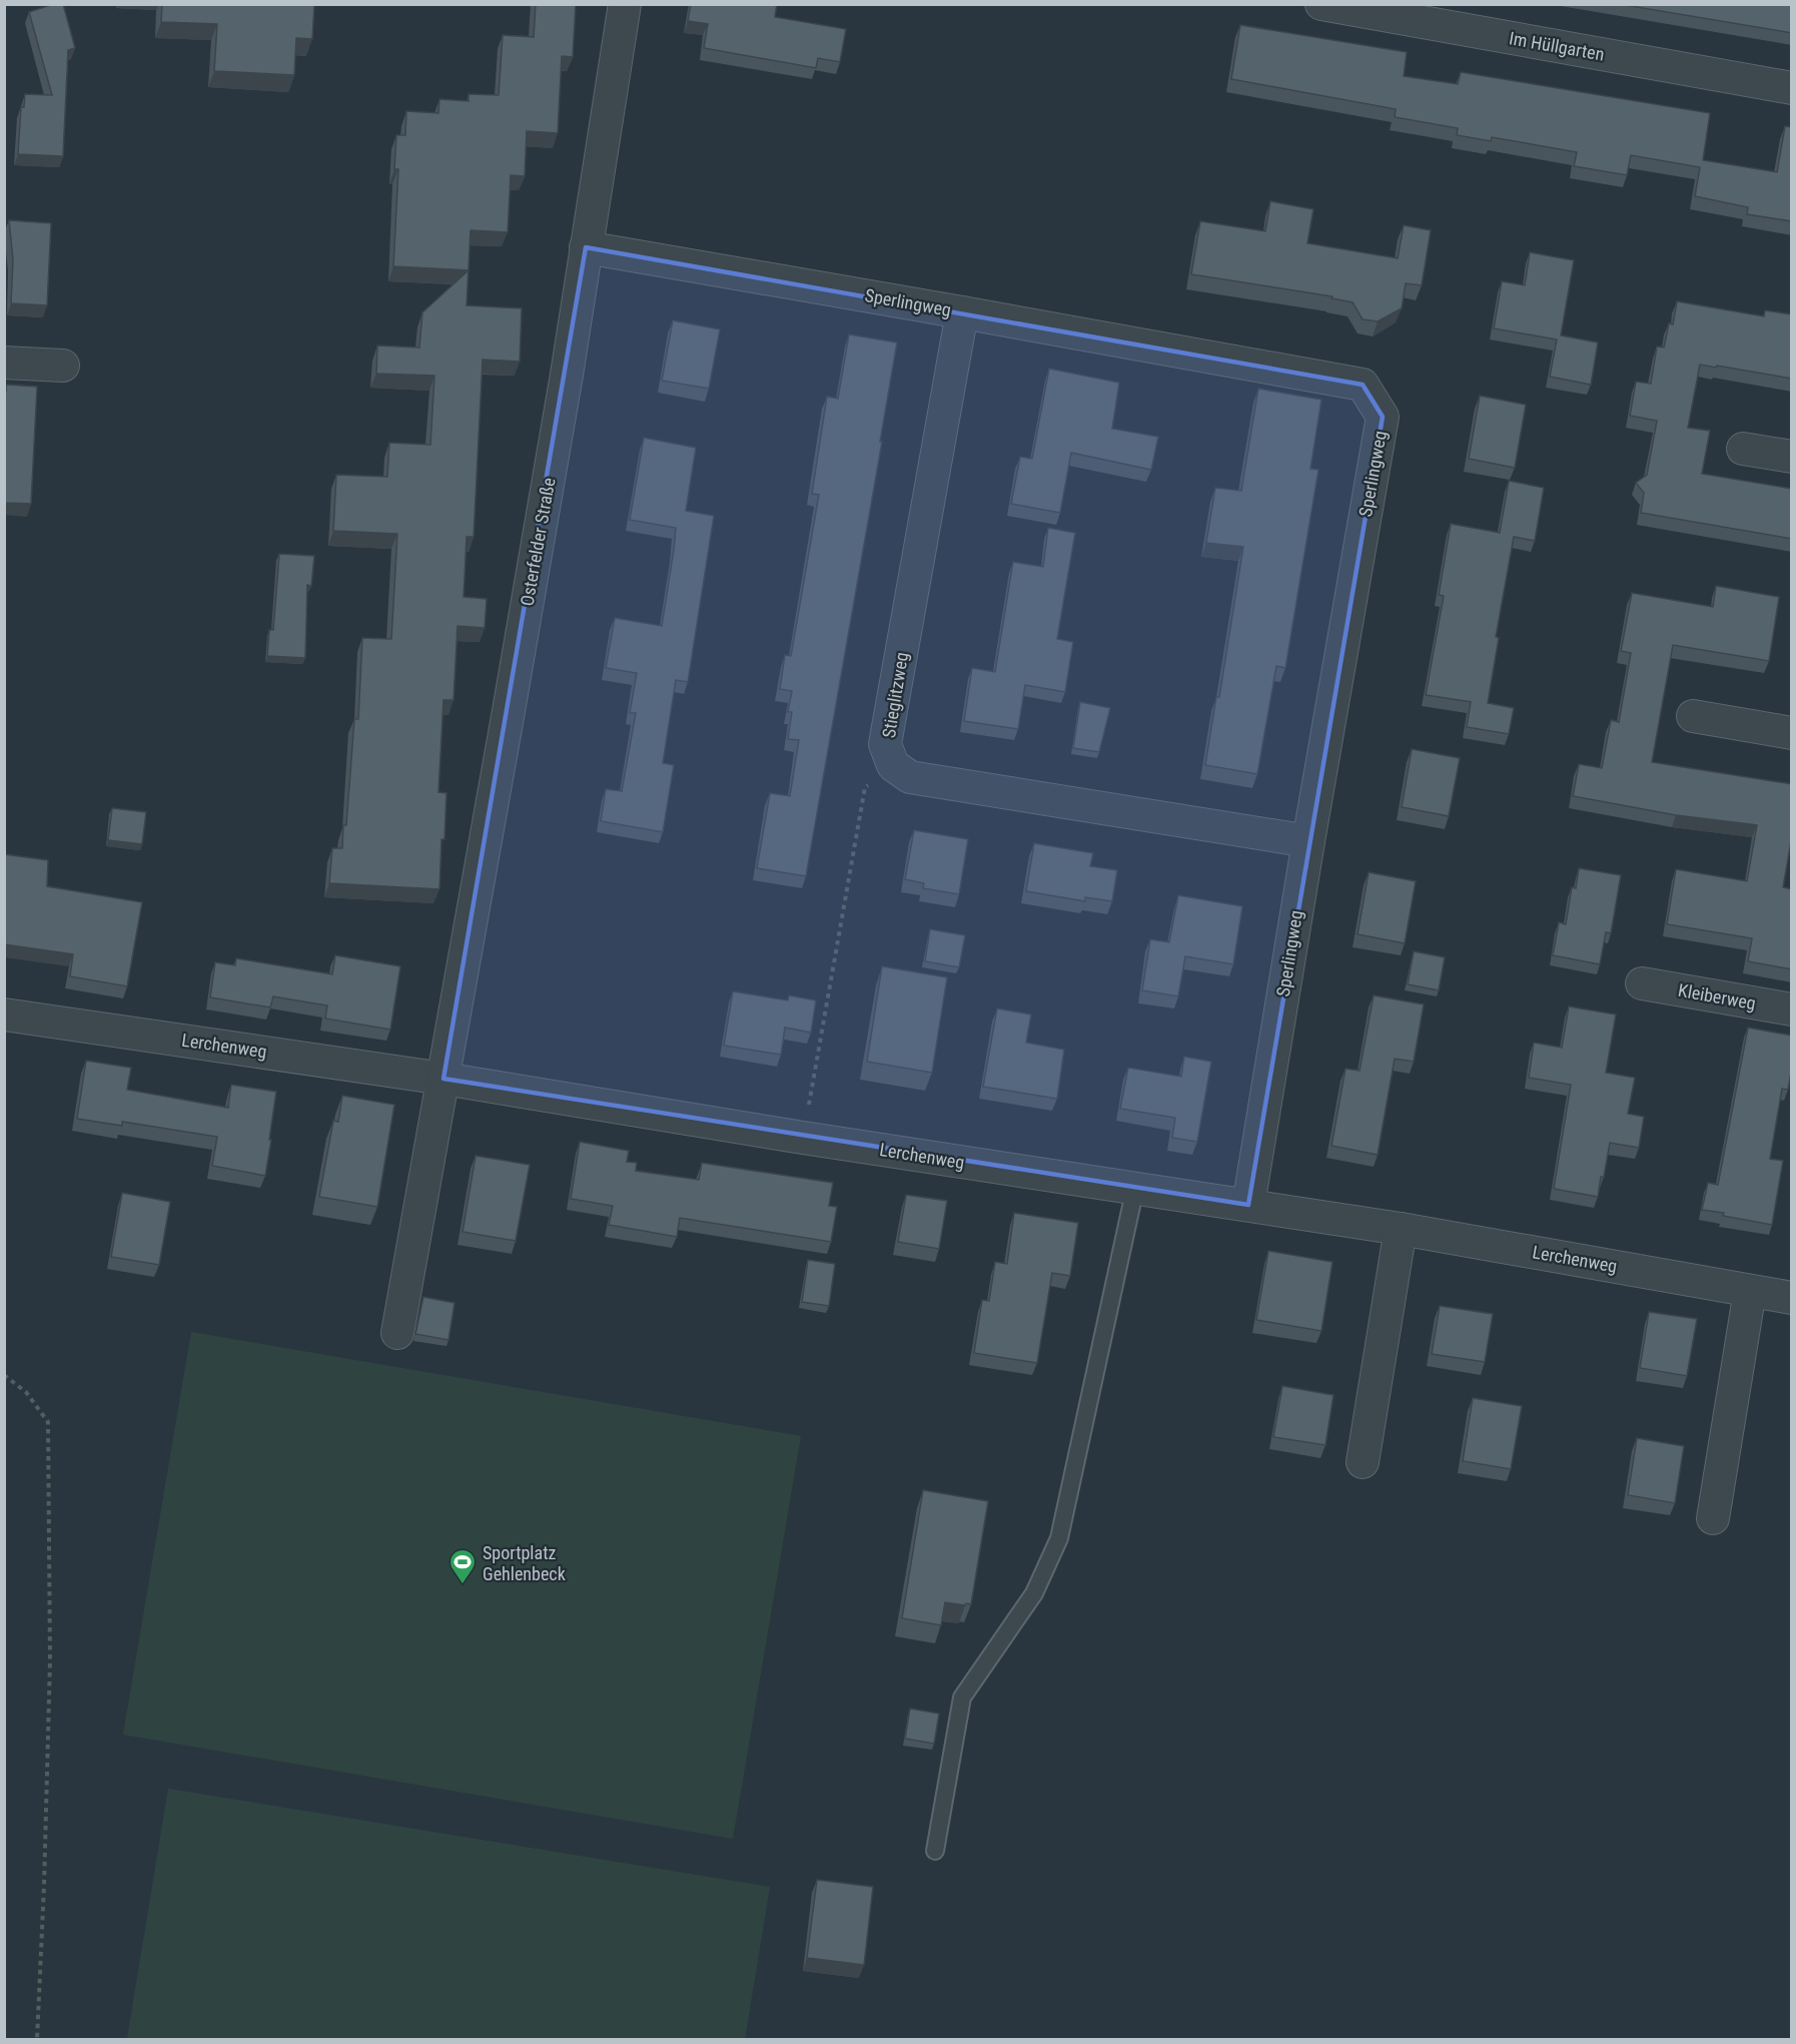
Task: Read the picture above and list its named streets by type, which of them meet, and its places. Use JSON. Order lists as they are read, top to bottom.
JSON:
{
  "streets": {
    "street": [
      "Im Hüllgarten",
      "Sperlingweg",
      "Osterfelder Straße",
      "Stieglitzweg",
      "Kleiberweg",
      "Lerchenweg"
    ]
  },
  "crossings": [
    ["Sperlingweg", "Osterfelder Straße"],
    ["Sperlingweg", "Stieglitzweg"],
    ["Sperlingweg", "Lerchenweg"],
    ["Osterfelder Straße", "Lerchenweg"]
  ],
  "places": {
    "sports": ["Sportplatz Gehlenbeck"]
  }
}
